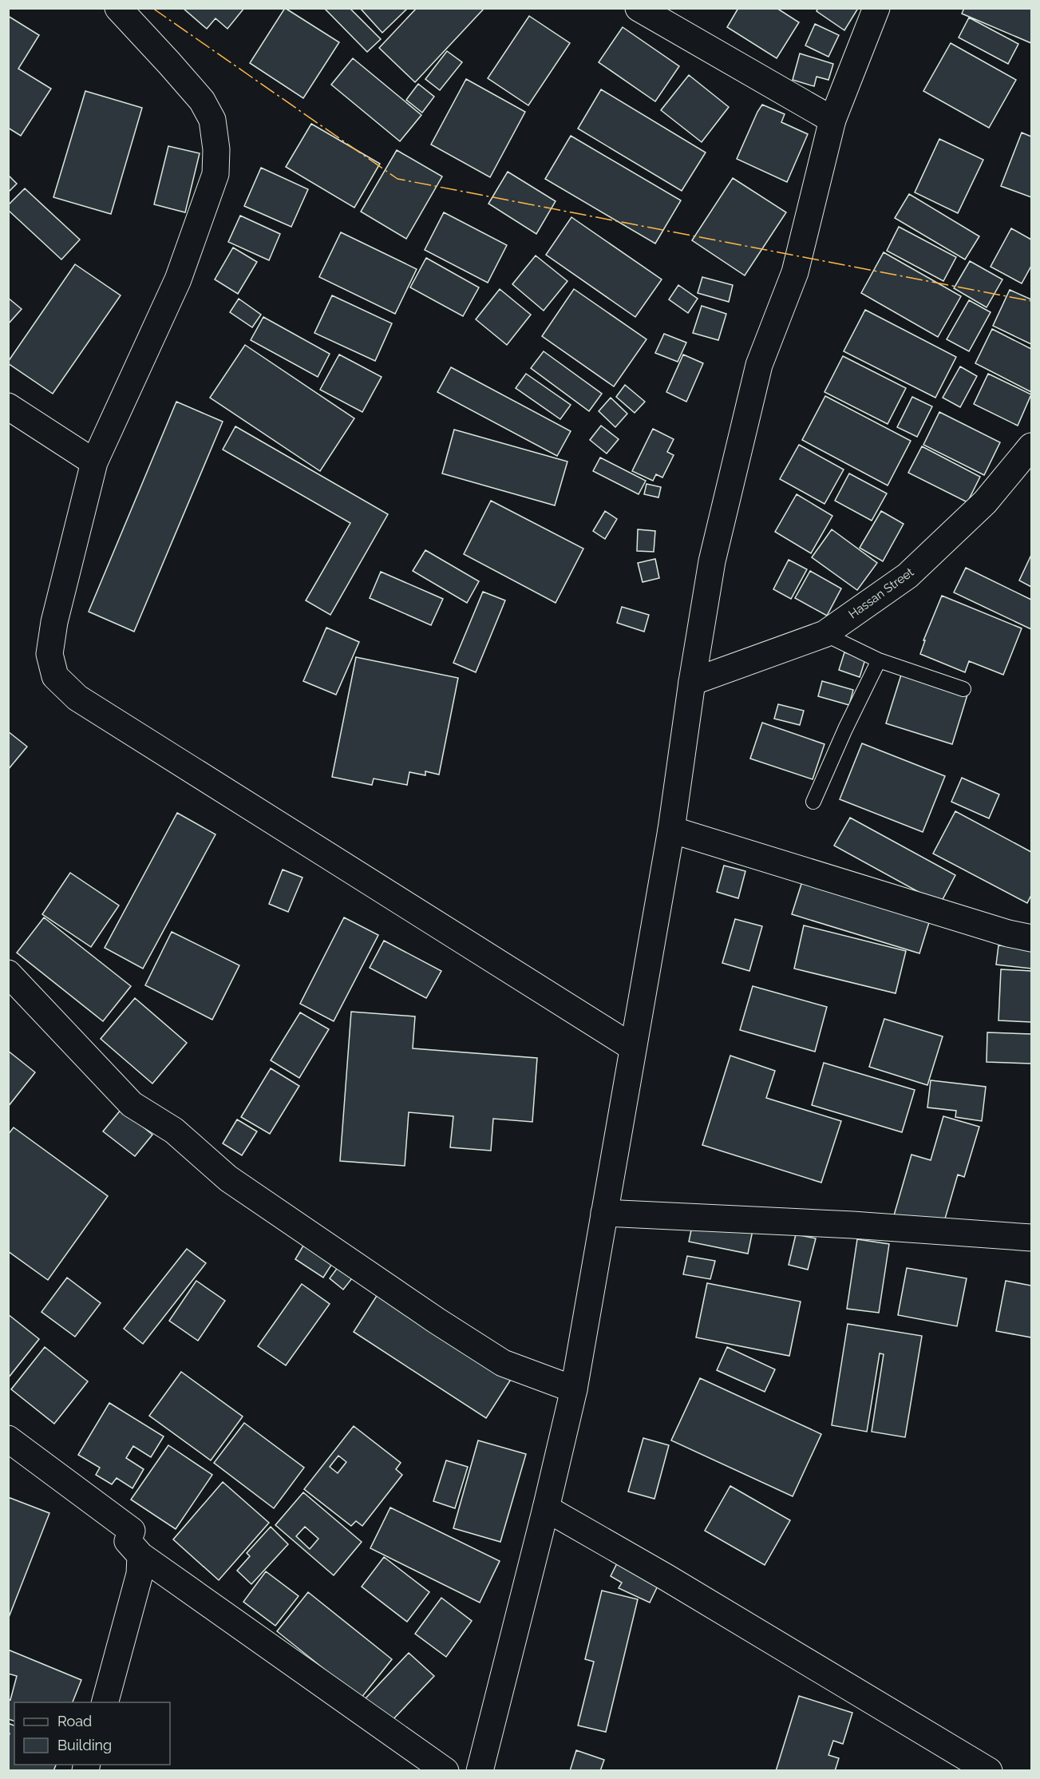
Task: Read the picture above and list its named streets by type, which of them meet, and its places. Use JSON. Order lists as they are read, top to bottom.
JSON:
{
  "streets": {
    "street": ["Hassan Street"]
  },
  "legend": ["Road", "Building"]
}
